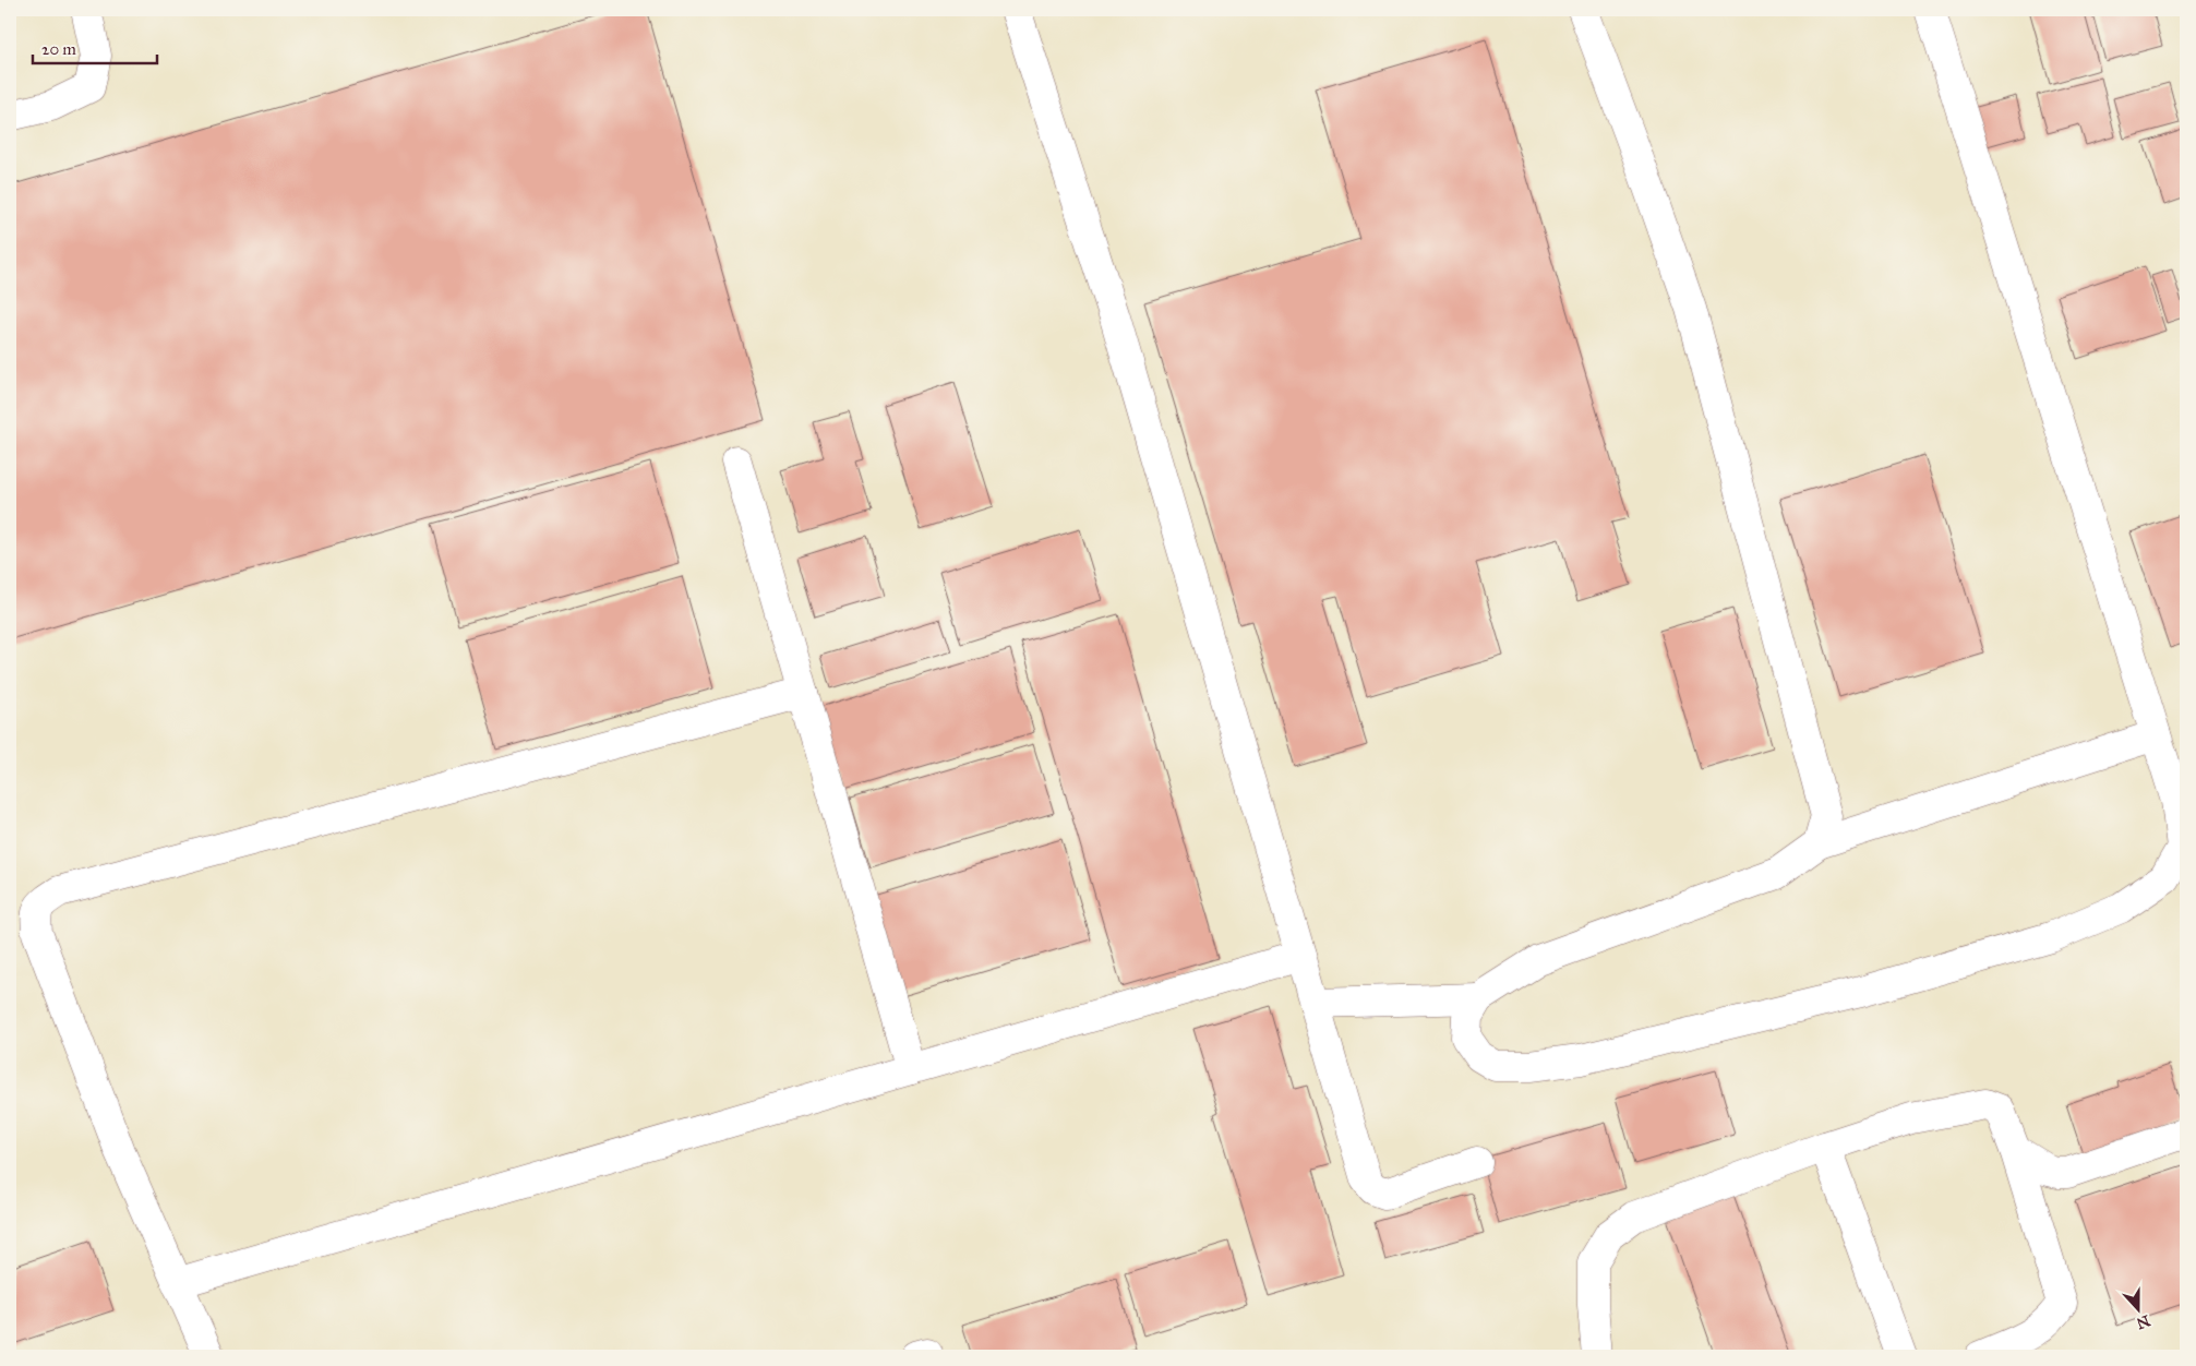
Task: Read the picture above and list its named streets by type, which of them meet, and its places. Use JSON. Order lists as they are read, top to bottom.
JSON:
{
  "scale_bar": "20 m",
  "north": "bottom"
}
